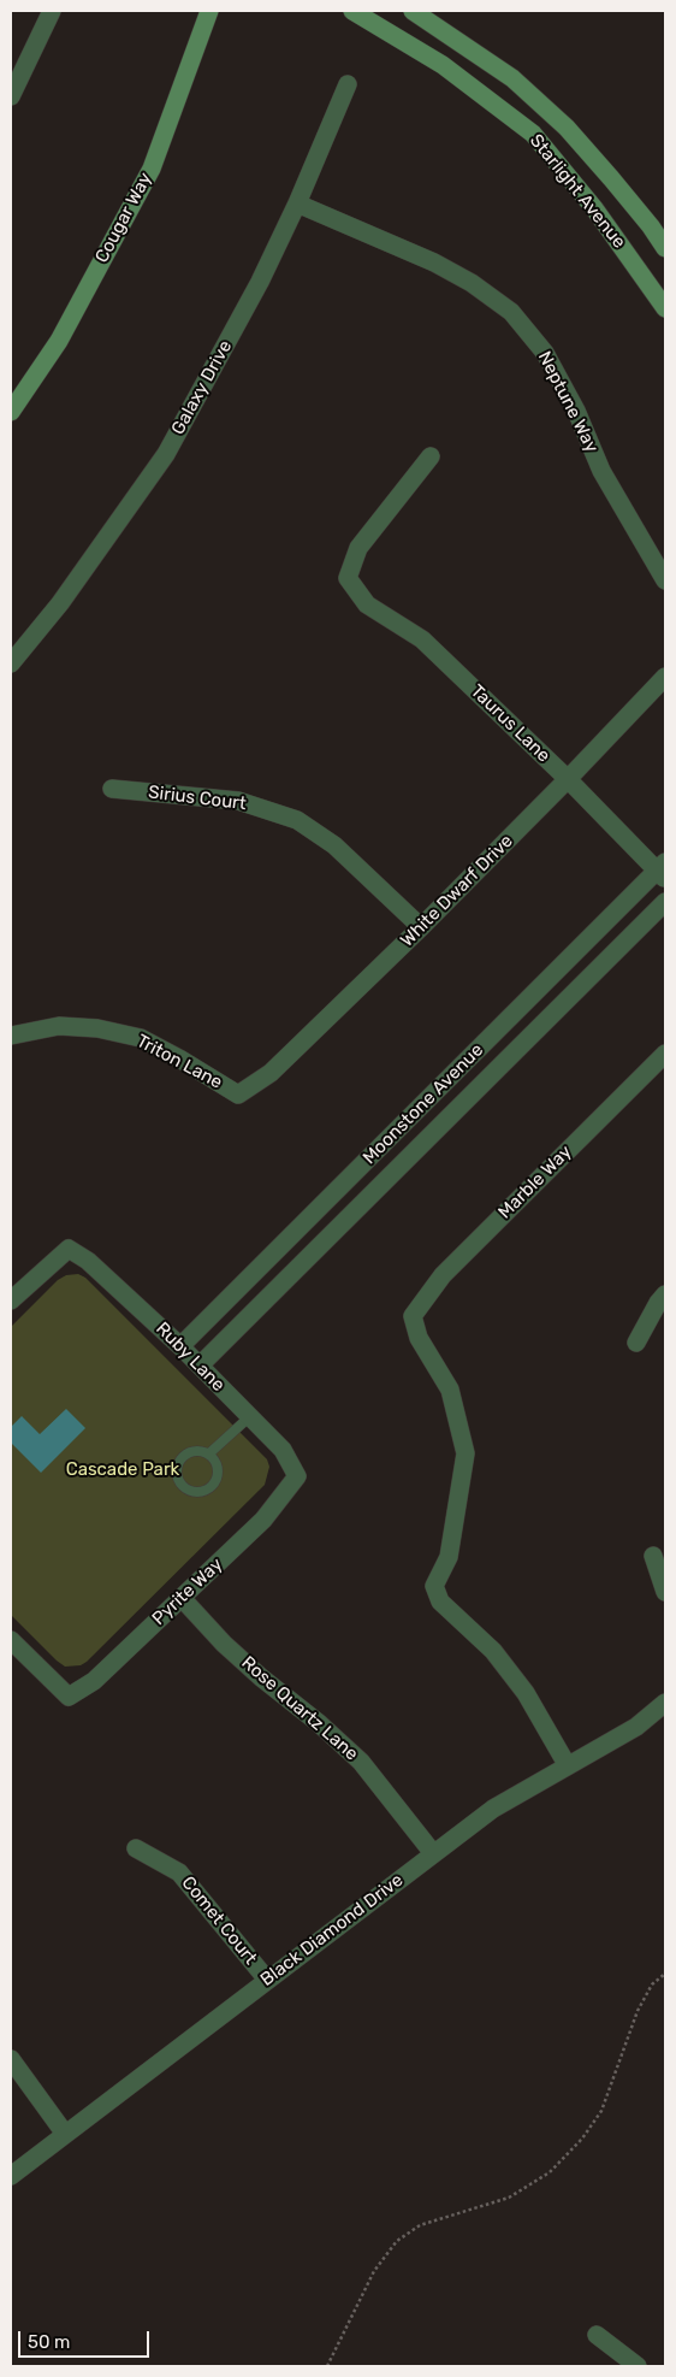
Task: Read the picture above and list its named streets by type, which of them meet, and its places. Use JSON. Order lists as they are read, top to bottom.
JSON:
{
  "streets": {
    "street": [
      "Starlight Avenue",
      "Cougar Way",
      "Galaxy Drive",
      "Neptune Way",
      "Taurus Lane",
      "Sirius Court",
      "White Dwarf Drive",
      "Triton Lane",
      "Moonstone Avenue",
      "Marble Way",
      "Ruby Lane",
      "Pyrite Way",
      "Rose Quartz Lane",
      "Comet Court",
      "Black Diamond Drive"
    ]
  },
  "crossings": [
    ["Galaxy Drive", "Neptune Way"],
    ["Taurus Lane", "White Dwarf Drive"],
    ["Taurus Lane", "Moonstone Avenue"],
    ["Sirius Court", "White Dwarf Drive"],
    ["White Dwarf Drive", "Triton Lane"],
    ["Moonstone Avenue", "Ruby Lane"],
    ["Marble Way", "Black Diamond Drive"],
    ["Ruby Lane", "Pyrite Way"],
    ["Pyrite Way", "Rose Quartz Lane"],
    ["Rose Quartz Lane", "Black Diamond Drive"],
    ["Comet Court", "Black Diamond Drive"]
  ],
  "parks": ["Cascade Park"],
  "scale_bar": "50 m"
}
